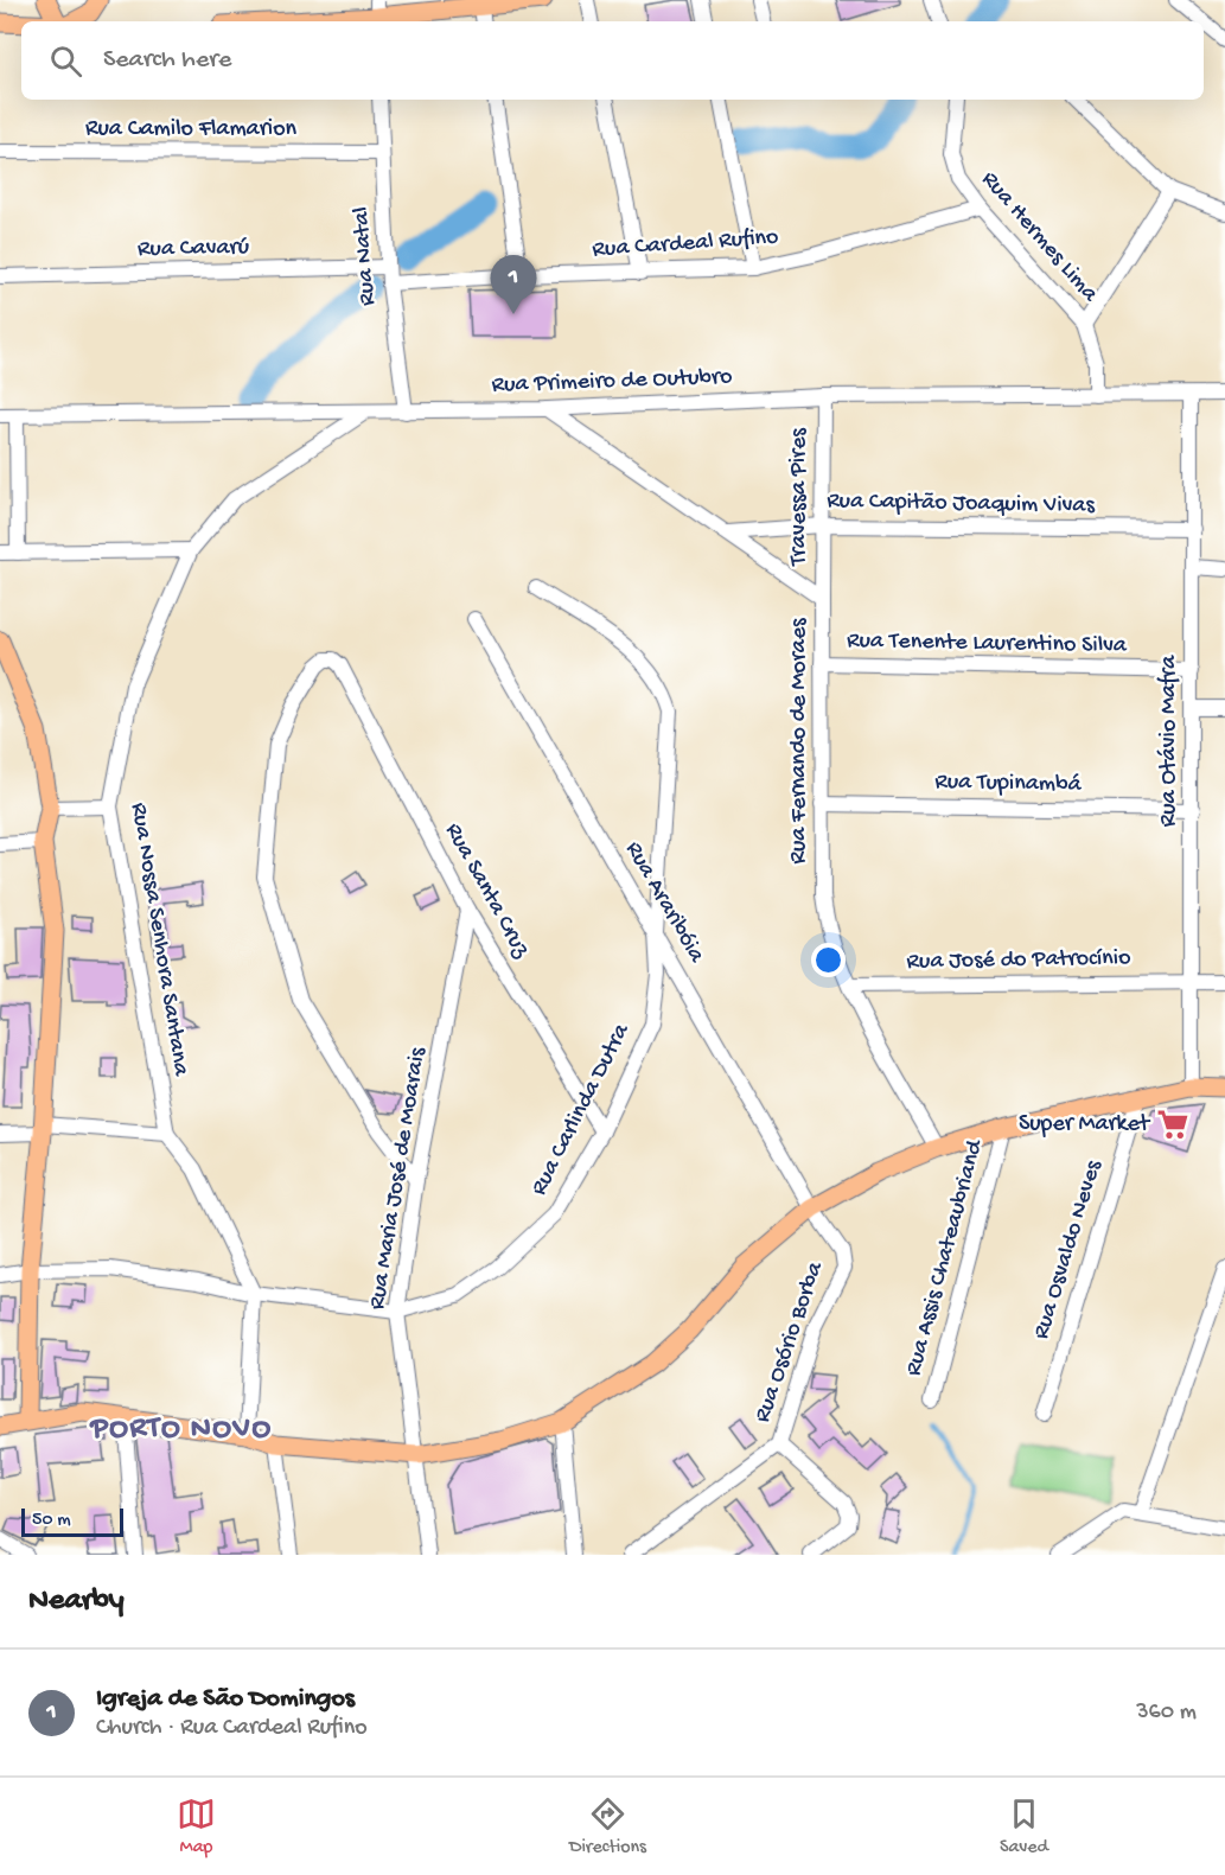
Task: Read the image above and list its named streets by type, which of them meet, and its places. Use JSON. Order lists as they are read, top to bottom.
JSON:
{
  "streets": {
    "street": [
      "Rua Camilo Flamarion",
      "Rua Hermes Lima",
      "Rua Cardeal Rufino",
      "Rua Cavarú",
      "Rua Natal",
      "Rua Primeiro de Outubro",
      "Travessa Pires",
      "Rua Capitão Joaquim Vivas",
      "Rua Tenente Laurentino Silva",
      "Rua Fernando de Moraes",
      "Rua Otávio Mafra",
      "Rua Tupinambá",
      "Rua Santa Cruz",
      "Rua Araribóia",
      "Rua Nossa Senhora Santana",
      "Rua José do Patrocínio",
      "Rua Carlinda Dutra",
      "Rua Maria José de Moarais",
      "Rua Osvaldo Neves",
      "Rua Assis Chateaubriand",
      "Rua Osório Borba"
    ]
  },
  "crossings": [
    ["Rua Camilo Flamarion", "Rua Natal"],
    ["Rua Hermes Lima", "Rua Cardeal Rufino"],
    ["Rua Hermes Lima", "Rua Primeiro de Outubro"],
    ["Rua Cardeal Rufino", "Rua Natal"],
    ["Rua Cavarú", "Rua Natal"],
    ["Rua Natal", "Rua Primeiro de Outubro"],
    ["Rua Primeiro de Outubro", "Travessa Pires"],
    ["Rua Primeiro de Outubro", "Rua Fernando de Moraes"],
    ["Rua Primeiro de Outubro", "Rua Otávio Mafra"],
    ["Rua Primeiro de Outubro", "Rua Nossa Senhora Santana"],
    ["Travessa Pires", "Rua Capitão Joaquim Vivas"],
    ["Travessa Pires", "Rua Fernando de Moraes"],
    ["Rua Capitão Joaquim Vivas", "Rua Fernando de Moraes"],
    ["Rua Capitão Joaquim Vivas", "Rua Otávio Mafra"],
    ["Rua Tenente Laurentino Silva", "Rua Fernando de Moraes"],
    ["Rua Tenente Laurentino Silva", "Rua Otávio Mafra"],
    ["Rua Fernando de Moraes", "Rua Tupinambá"],
    ["Rua Fernando de Moraes", "Rua José do Patrocínio"],
    ["Rua Otávio Mafra", "Rua Tupinambá"],
    ["Rua Otávio Mafra", "Rua José do Patrocínio"],
    ["Rua Santa Cruz", "Rua Carlinda Dutra"],
    ["Rua Santa Cruz", "Rua Maria José de Moarais"],
    ["Rua Araribóia", "Rua Carlinda Dutra"],
    ["Rua Araribóia", "Rua Osório Borba"],
    ["Rua Nossa Senhora Santana", "Rua Carlinda Dutra"],
    ["Rua Carlinda Dutra", "Rua Maria José de Moarais"]
  ],
  "districts": ["PORTO NOVO"],
  "places": {
    "supermarket": ["Super Market"]
  },
  "scale_bar": "50 m",
  "page": {
    "search": "Search here",
    "pins": "1",
    "scale": "50 m",
    "heading": "Nearby",
    "list": [
      {
        "mark": "1",
        "name": "Igreja de São Domingos",
        "note": "Church · Rua Cardeal Rufino",
        "value": "360 m"
      }
    ],
    "nav": ["Map", "Directions", "Saved"]
  }
}
